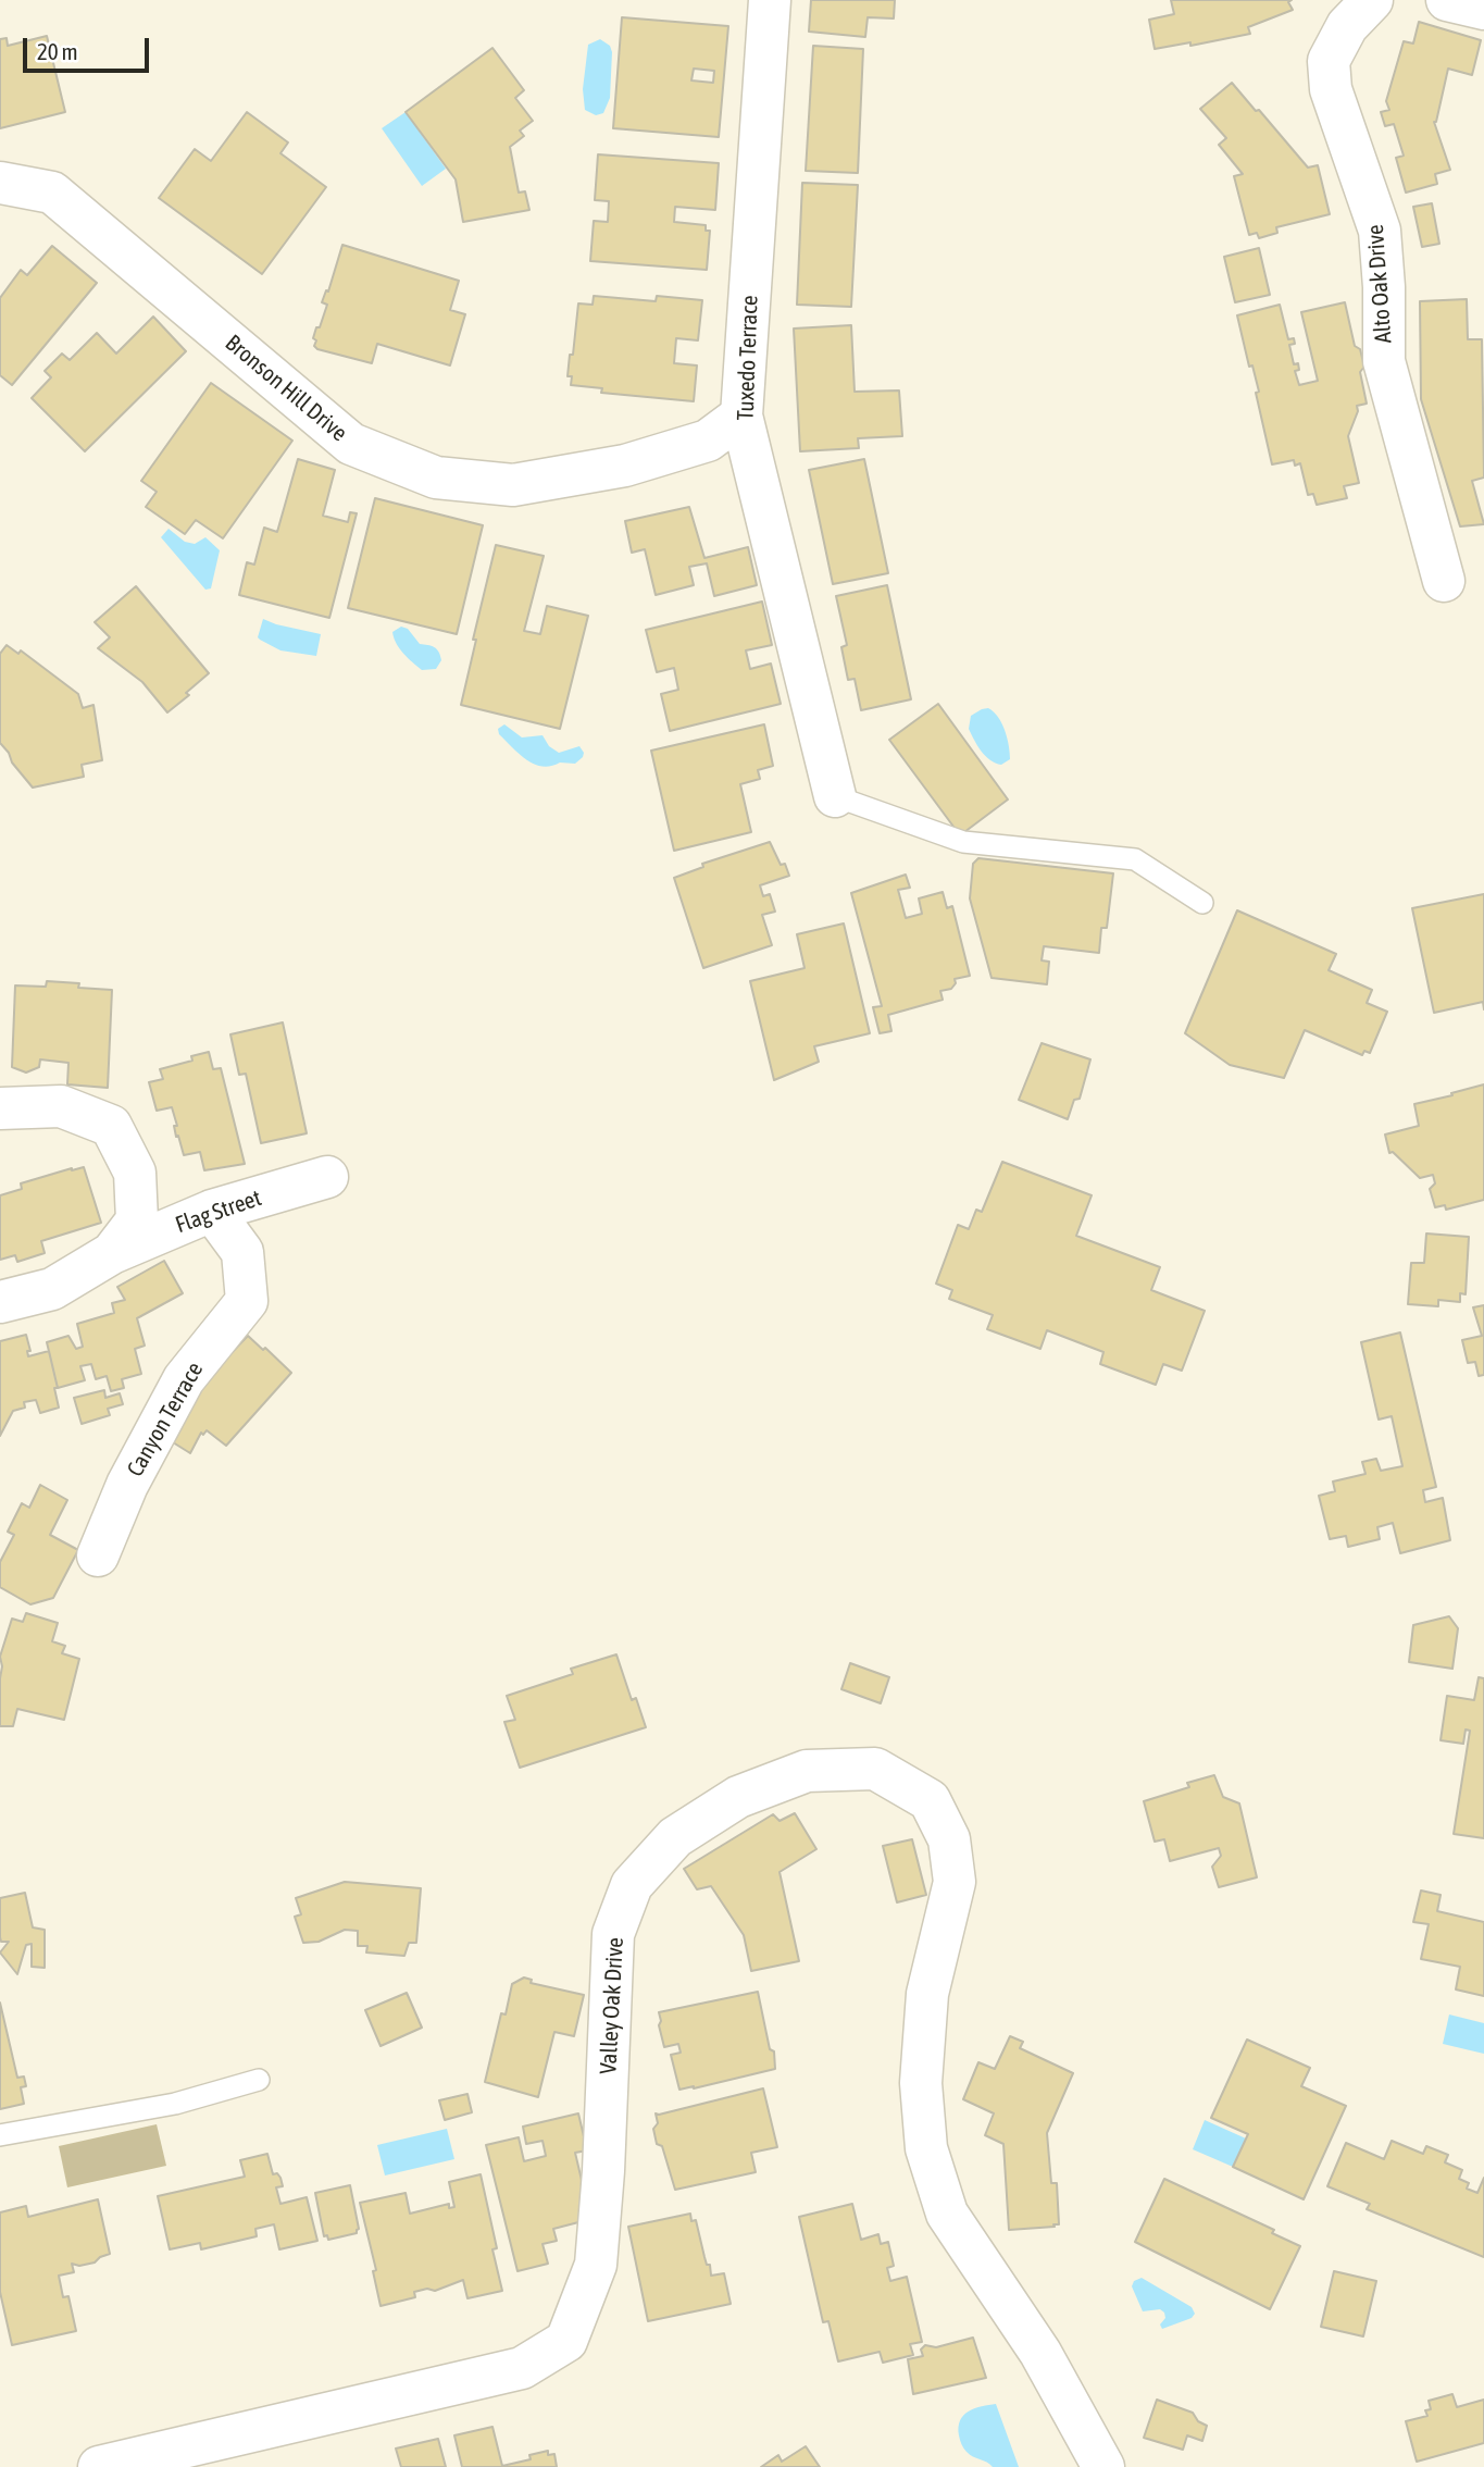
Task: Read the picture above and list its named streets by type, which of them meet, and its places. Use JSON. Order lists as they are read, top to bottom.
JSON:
{
  "streets": {
    "street": [
      "Alto Oak Drive",
      "Tuxedo Terrace",
      "Bronson Hill Drive",
      "Flag Street",
      "Canyon Terrace",
      "Valley Oak Drive"
    ]
  },
  "crossings": [
    ["Tuxedo Terrace", "Bronson Hill Drive"],
    ["Flag Street", "Canyon Terrace"]
  ],
  "scale_bar": "20 m"
}
